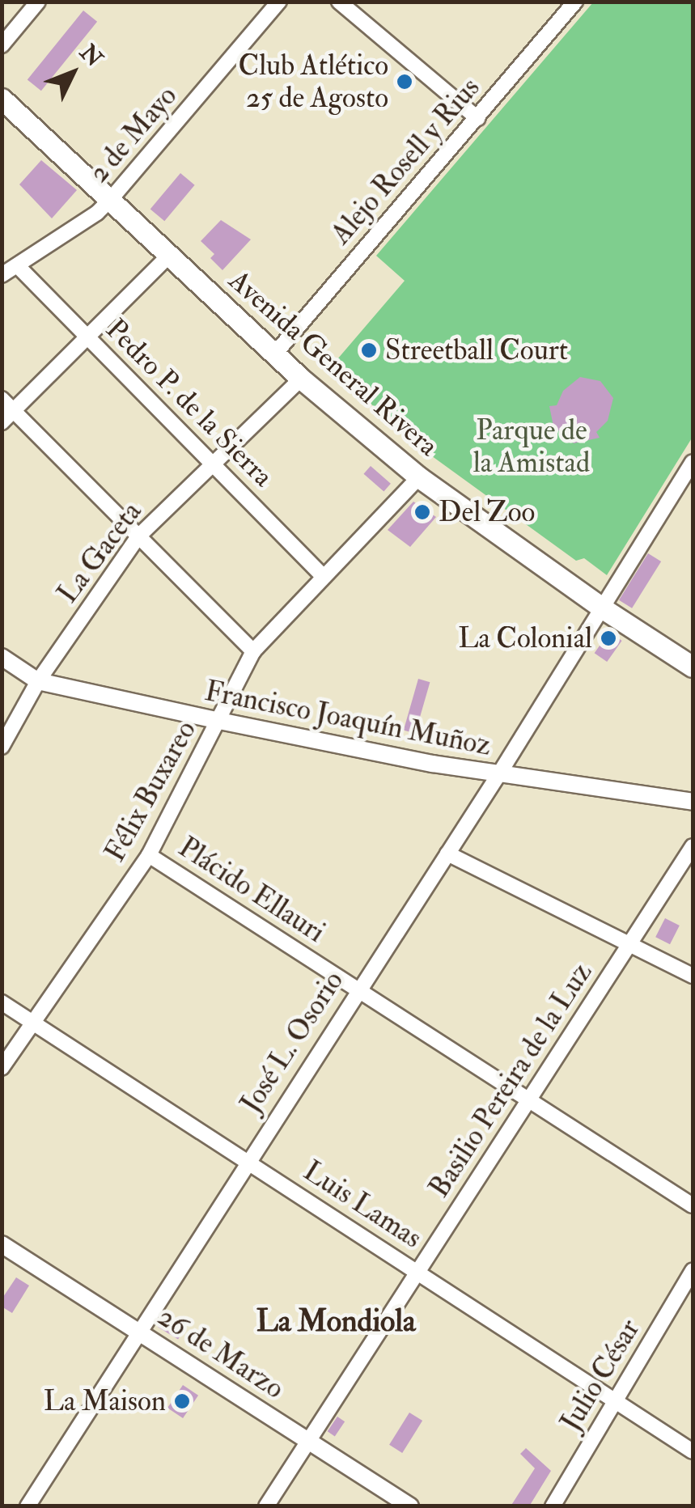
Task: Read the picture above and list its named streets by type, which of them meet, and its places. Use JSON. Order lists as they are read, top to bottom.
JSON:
{
  "streets": {
    "main road": ["Avenida General Rivera"],
    "street": [
      "2 de Mayo",
      "Alejo Rosell y Rius",
      "Pedro P. de la Sierra",
      "La Gaceta",
      "Francisco Joaquín Muñoz",
      "Félix Buxareo",
      "Plácido Ellauri",
      "José L. Osorio",
      "Basilio Pereira de la Luz",
      "Luis Lamas",
      "26 de Marzo",
      "Julio César"
    ]
  },
  "crossings": [
    ["2 de Mayo", "Avenida General Rivera"],
    ["2 de Mayo", "Pedro P. de la Sierra"],
    ["Alejo Rosell y Rius", "Avenida General Rivera"],
    ["Avenida General Rivera", "La Gaceta"],
    ["Avenida General Rivera", "Félix Buxareo"],
    ["Avenida General Rivera", "José L. Osorio"],
    ["Pedro P. de la Sierra", "La Gaceta"],
    ["Pedro P. de la Sierra", "Félix Buxareo"],
    ["La Gaceta", "Francisco Joaquín Muñoz"],
    ["Francisco Joaquín Muñoz", "Félix Buxareo"],
    ["Francisco Joaquín Muñoz", "José L. Osorio"],
    ["Félix Buxareo", "Plácido Ellauri"],
    ["Félix Buxareo", "Luis Lamas"],
    ["Plácido Ellauri", "José L. Osorio"],
    ["Plácido Ellauri", "Basilio Pereira de la Luz"],
    ["José L. Osorio", "Luis Lamas"],
    ["José L. Osorio", "26 de Marzo"],
    ["Basilio Pereira de la Luz", "Luis Lamas"],
    ["Basilio Pereira de la Luz", "26 de Marzo"],
    ["Luis Lamas", "Julio César"]
  ],
  "districts": ["La Mondiola"],
  "parks": ["Parque de la Amistad"],
  "places": [
    "Club Atlético 25 de Agosto",
    "Streetball Court",
    "Del Zoo",
    "La Colonial",
    "La Maison"
  ],
  "north": "top right"
}
